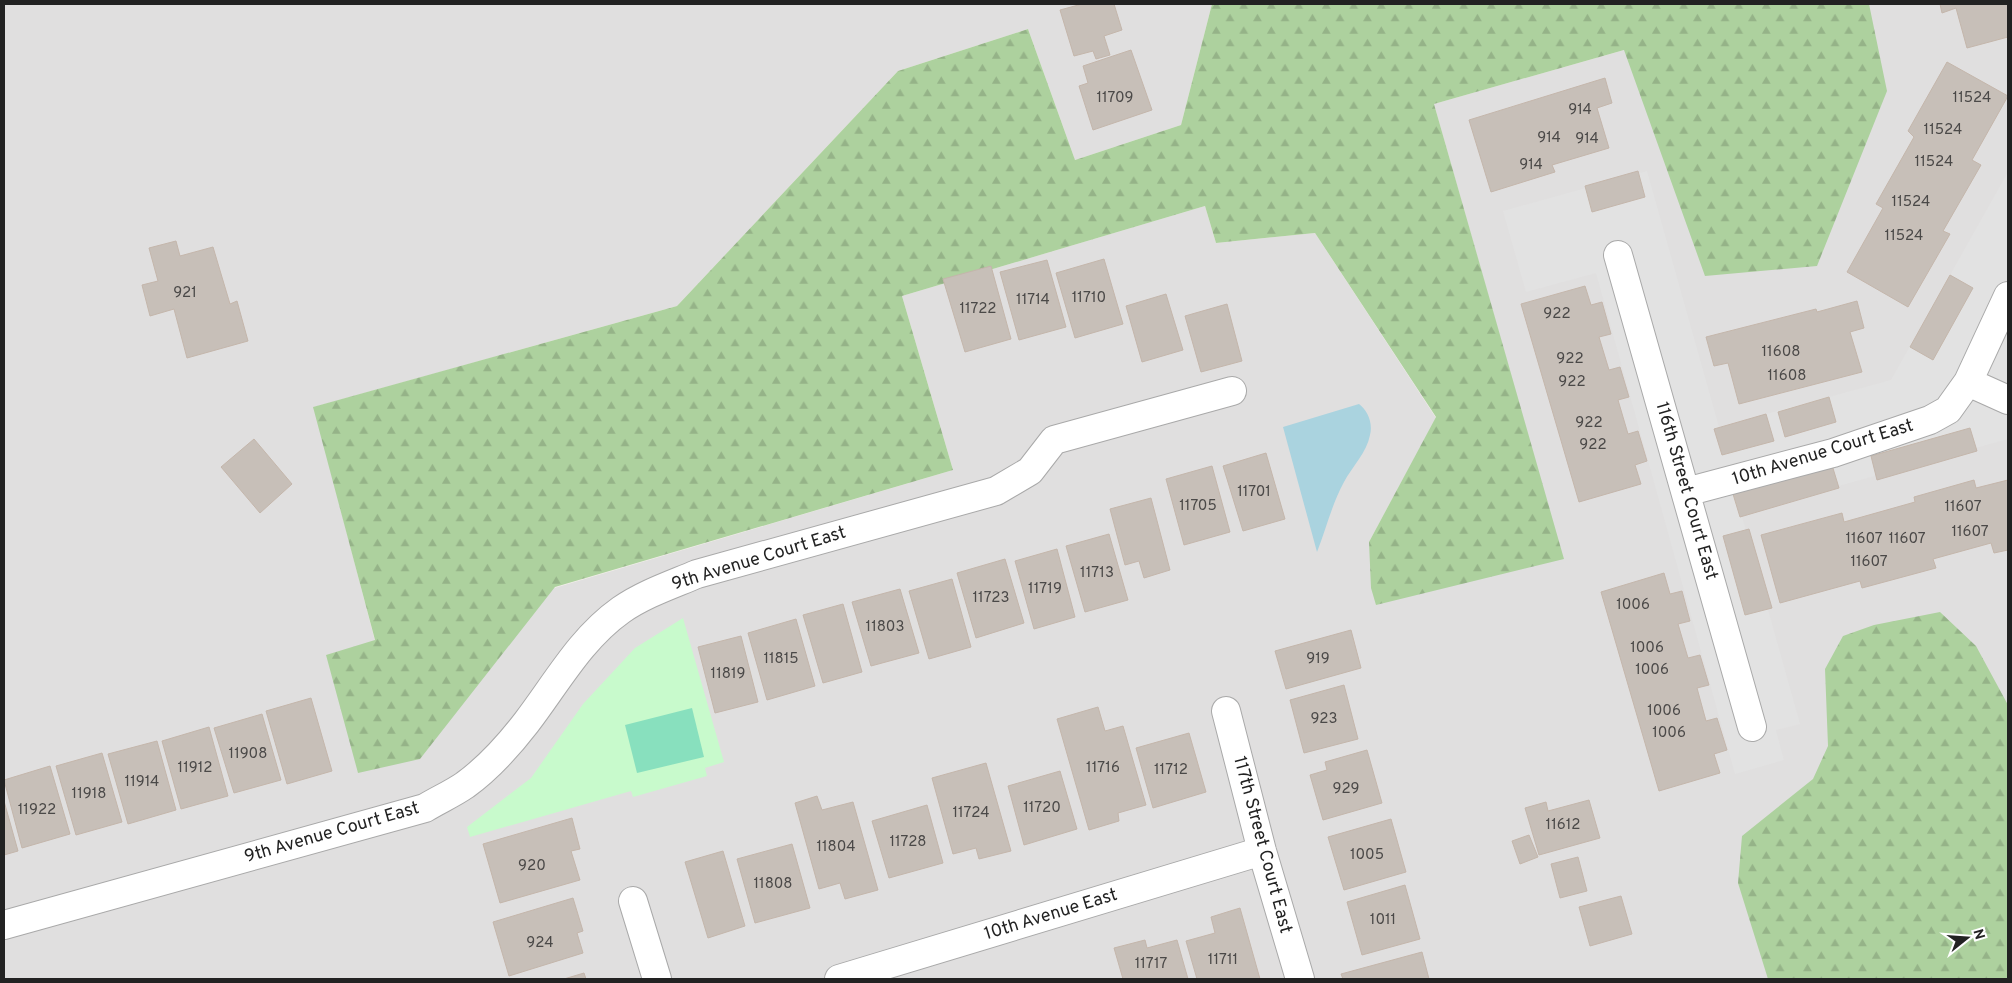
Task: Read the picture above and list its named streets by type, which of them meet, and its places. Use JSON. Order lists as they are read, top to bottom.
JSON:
{
  "streets": {
    "street": [
      "10th Avenue Court East",
      "116th Street Court East",
      "9th Avenue Court East",
      "117th Street Court East",
      "10th Avenue East"
    ]
  },
  "crossings": [
    ["10th Avenue Court East", "116th Street Court East"],
    ["117th Street Court East", "10th Avenue East"]
  ],
  "house_numbers": [
    "11709",
    "11524",
    "914",
    "11524",
    "914",
    "914",
    "11524",
    "914",
    "11524",
    "11524",
    "921",
    "11710",
    "11714",
    "11722",
    "922",
    "11608",
    "922",
    "11608",
    "922",
    "922",
    "922",
    "11701",
    "11705",
    "11607",
    "11607",
    "11607",
    "11607",
    "11607",
    "11713",
    "11719",
    "11723",
    "1006",
    "11803",
    "1006",
    "11815",
    "919",
    "1006",
    "11819",
    "1006",
    "923",
    "1006",
    "11908",
    "11912",
    "11716",
    "11712",
    "11914",
    "929",
    "11918",
    "11720",
    "11922",
    "11724",
    "11612",
    "11728",
    "11804",
    "1005",
    "920",
    "11808",
    "1011",
    "924",
    "11711",
    "11717"
  ],
  "north": "right"
}
